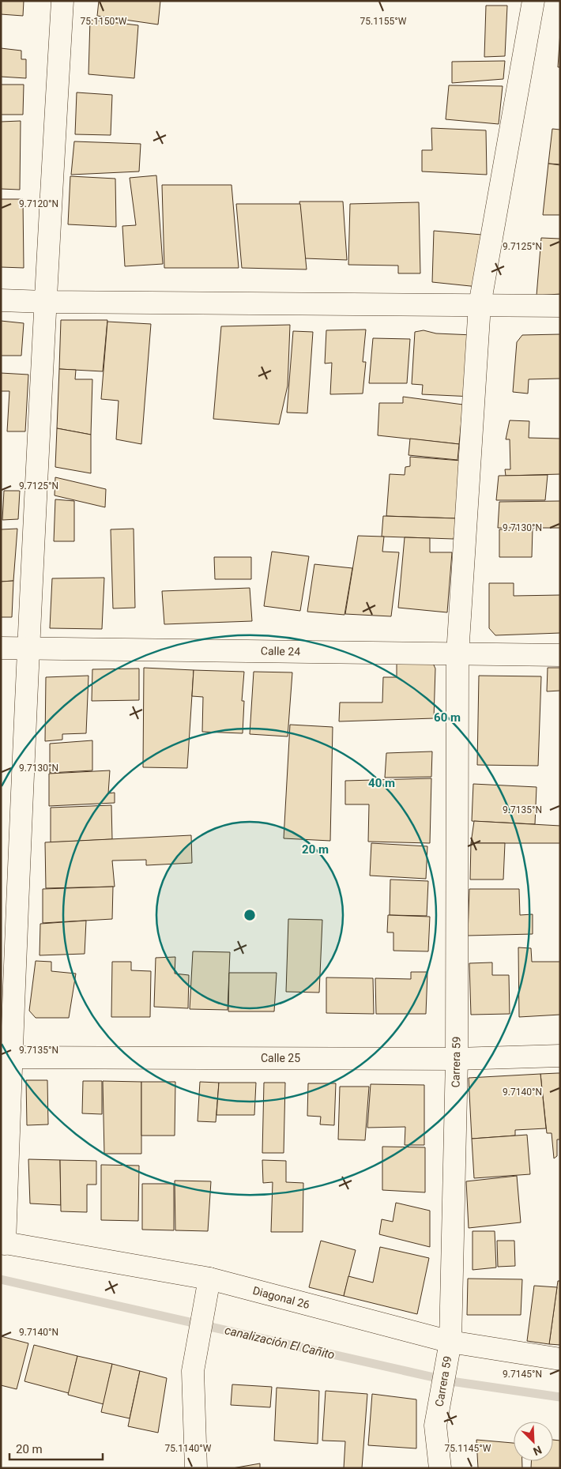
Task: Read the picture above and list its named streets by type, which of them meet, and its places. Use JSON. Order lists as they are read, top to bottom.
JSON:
{
  "streets": {
    "street": [
      "Calle 24",
      "Calle 25",
      "Carrera 59",
      "Diagonal 26"
    ]
  },
  "crossings": [
    ["Calle 24", "Carrera 59"],
    ["Calle 25", "Carrera 59"],
    ["Carrera 59", "Diagonal 26"]
  ],
  "water": ["canalización El Cañito"],
  "scale_bar": "20 m",
  "north": "bottom right",
  "coordinates": [
    "75.1150°W",
    "75.1155°W",
    "9.7120°N",
    "9.7125°N",
    "9.7130°N",
    "9.7135°N",
    "9.7140°N",
    "9.7145°N",
    "75.1140°W",
    "75.1145°W"
  ],
  "rings": ["60 m", "40 m", "20 m"]
}
